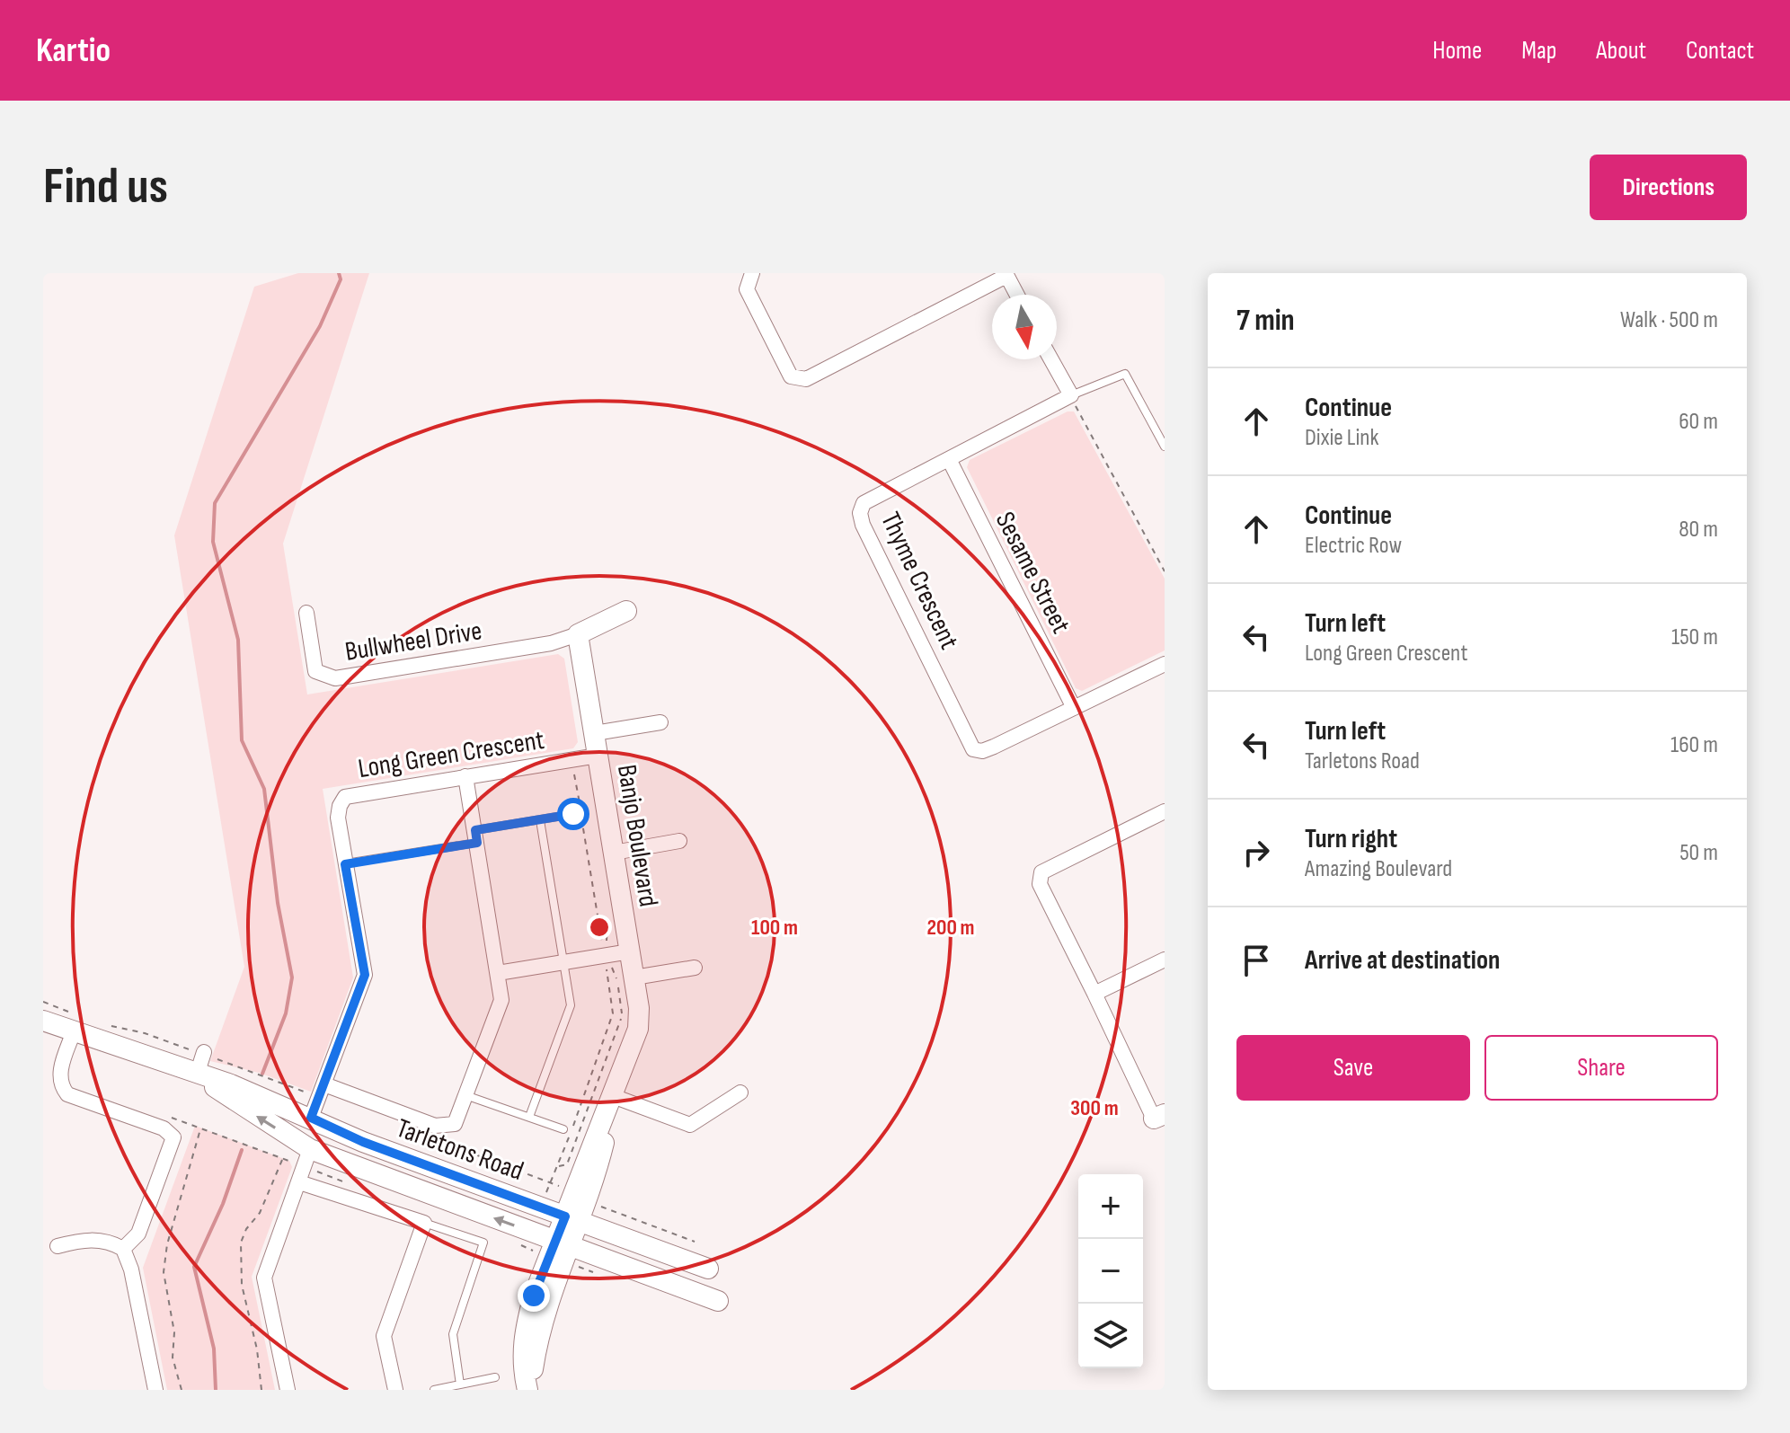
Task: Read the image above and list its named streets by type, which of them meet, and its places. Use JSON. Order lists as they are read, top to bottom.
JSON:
{
  "streets": {
    "street": [
      "Sesame Street",
      "Thyme Crescent",
      "Bullwheel Drive",
      "Long Green Crescent",
      "Banjo Boulevard",
      "Tarletons Road"
    ]
  },
  "crossings": [
    ["Sesame Street", "Thyme Crescent"],
    ["Bullwheel Drive", "Banjo Boulevard"],
    ["Long Green Crescent", "Banjo Boulevard"],
    ["Long Green Crescent", "Tarletons Road"],
    ["Banjo Boulevard", "Tarletons Road"]
  ],
  "north": "bottom",
  "page": {
    "header": "Kartio",
    "nav": [
      "Home",
      "Map",
      "About",
      "Contact"
    ],
    "buttons": [
      "Directions",
      ["Save", "Share"]
    ],
    "title": "Find us",
    "heading": ["7 min", "Walk · 500 m"],
    "list": [
      ["Continue", "Dixie Link", "60 m"],
      ["Continue", "Electric Row", "80 m"],
      ["Turn left", "Long Green Crescent", "150 m"],
      ["Turn left", "Tarletons Road", "160 m"],
      ["Turn right", "Amazing Boulevard", "50 m"],
      "Arrive at destination"
    ],
    "map_buttons": ["+", "−"]
  },
  "rings": ["100 m", "200 m", "300 m"]
}
